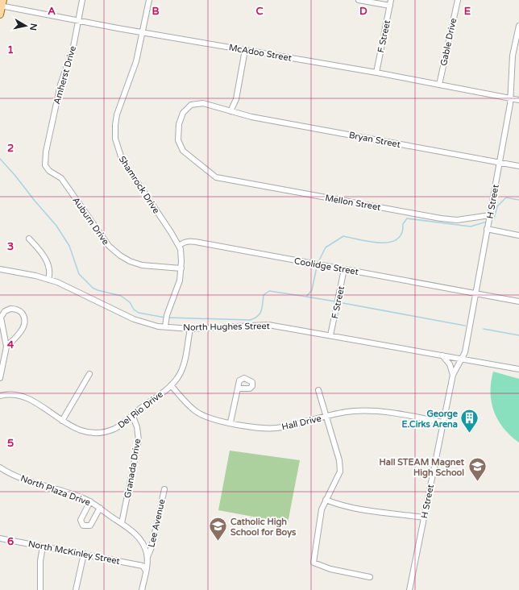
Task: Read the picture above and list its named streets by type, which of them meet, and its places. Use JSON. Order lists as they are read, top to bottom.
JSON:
{
  "streets": {
    "street": [
      "F Street",
      "Gable Drive",
      "McAdoo Street",
      "Amherst Drive",
      "Bryan Street",
      "Shamrock Drive",
      "H Street",
      "Mellon Street",
      "Auburn Drive",
      "Coolidge Street",
      "North Hughes Street",
      "Del Rio Drive",
      "Hall Drive",
      "Granada Drive",
      "North Plaza Drive",
      "Lee Avenue",
      "North McKinley Street"
    ]
  },
  "crossings": [
    ["F Street", "McAdoo Street"],
    ["F Street", "Coolidge Street"],
    ["F Street", "North Hughes Street"],
    ["Gable Drive", "McAdoo Street"],
    ["McAdoo Street", "Amherst Drive"],
    ["McAdoo Street", "Shamrock Drive"],
    ["McAdoo Street", "H Street"],
    ["Amherst Drive", "Auburn Drive"],
    ["Bryan Street", "H Street"],
    ["Bryan Street", "Mellon Street"],
    ["Shamrock Drive", "Auburn Drive"],
    ["Shamrock Drive", "Coolidge Street"],
    ["Shamrock Drive", "North Hughes Street"],
    ["H Street", "Mellon Street"],
    ["H Street", "Coolidge Street"],
    ["H Street", "North Hughes Street"],
    ["H Street", "Hall Drive"],
    ["North Hughes Street", "Del Rio Drive"],
    ["Del Rio Drive", "Hall Drive"],
    ["Del Rio Drive", "Granada Drive"],
    ["Granada Drive", "North Plaza Drive"],
    ["North Plaza Drive", "Lee Avenue"]
  ],
  "places": {
    "building": ["George E.Cirks Arena"],
    "school or university": ["Hall STEAM Magnet High School", "Catholic High School for Boys"]
  },
  "north": "right",
  "grid": {
    "columns": [
      "A",
      "B",
      "C",
      "D",
      "E"
    ],
    "rows": [
      "1",
      "2",
      "3",
      "4",
      "5",
      "6"
    ]
  }
}
